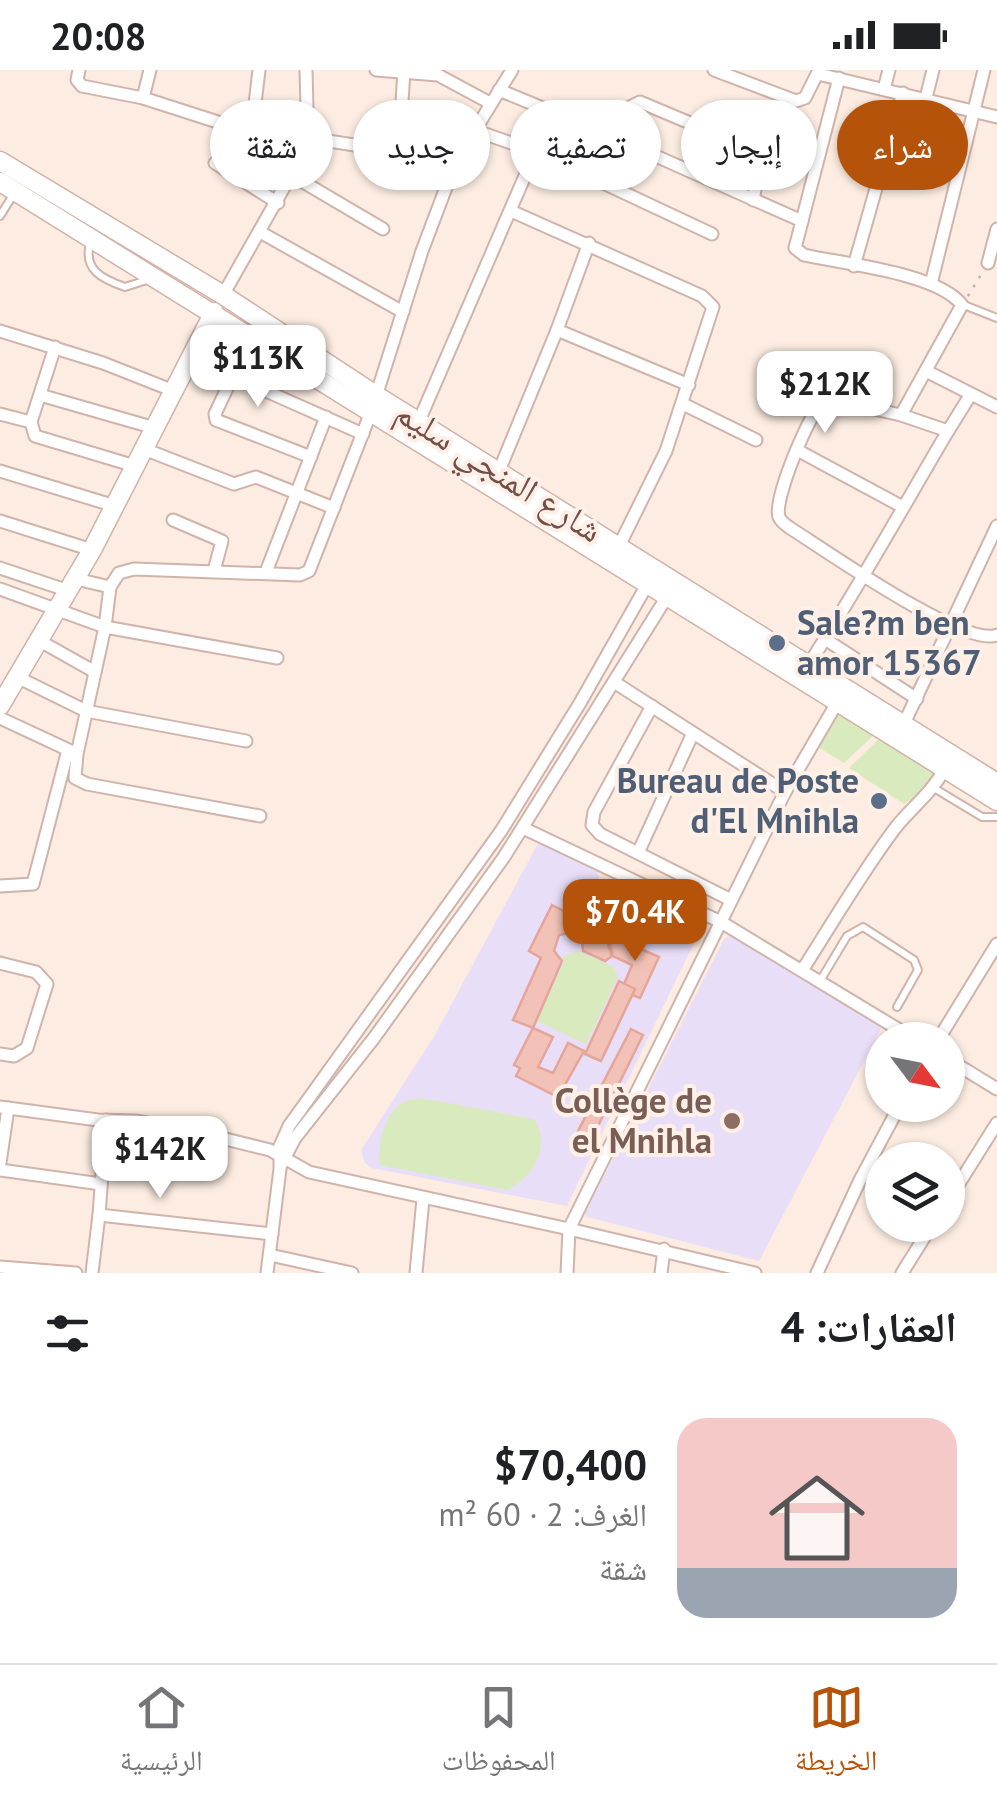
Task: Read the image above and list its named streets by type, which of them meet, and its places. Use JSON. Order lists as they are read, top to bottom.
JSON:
{
  "streets": {
    "main road": ["شارع المنجي سليم"]
  },
  "places": ["Sale?m ben amor 15367", "Bureau de Poste d'El Mnihla", "Collège de el Mnihla"],
  "north": "bottom right",
  "page": {
    "status": "20:08",
    "chip": [
      "شراء",
      "إيجار",
      "تصفية",
      "جديد",
      "شقة"
    ],
    "price": [
      "$113K",
      "$212K",
      "$70.4K",
      "$142K"
    ],
    "heading": "العقارات: 4",
    "list": [
      {
        "name": "$70,400",
        "note": "الغرف: 2 · 60 m² · شقة"
      }
    ],
    "tabs": ["الخريطة", "المحفوظات", "الرئيسية"]
  }
}
